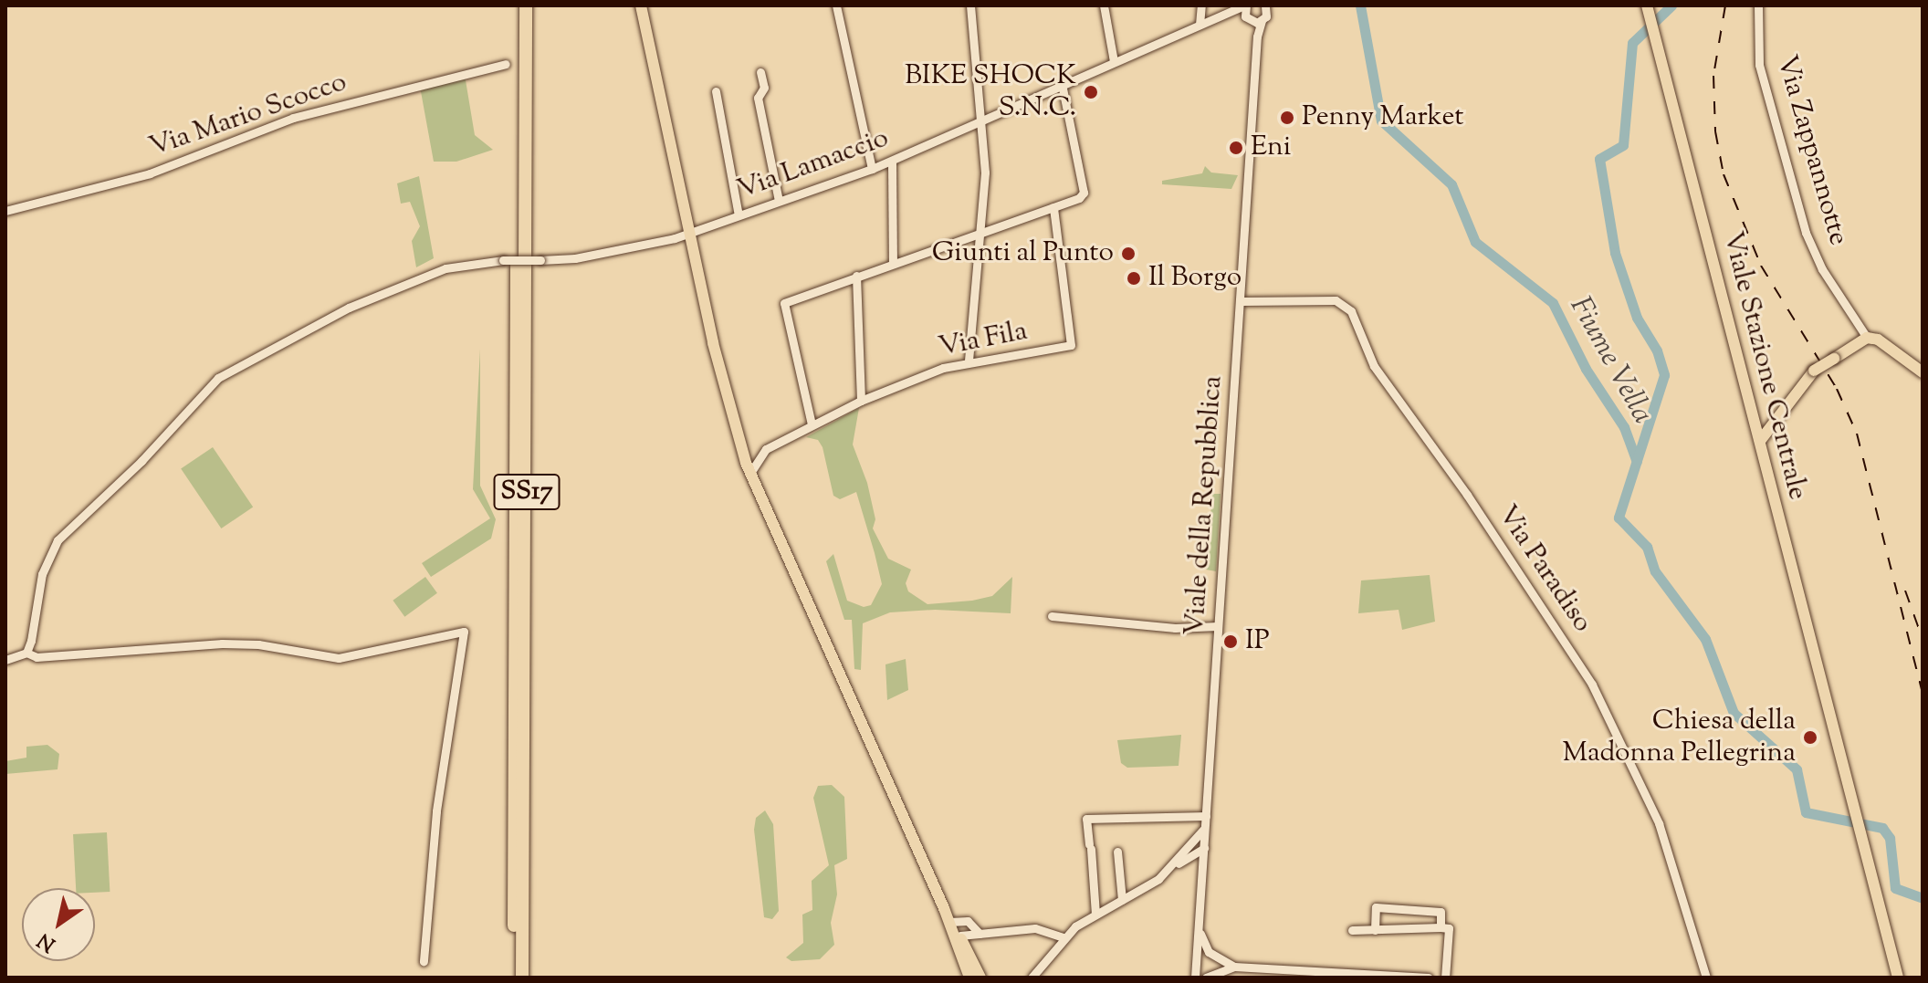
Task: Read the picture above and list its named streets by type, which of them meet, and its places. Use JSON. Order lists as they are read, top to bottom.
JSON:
{
  "streets": {
    "highway": ["SS17"],
    "main road": ["Viale Stazione Centrale"],
    "street": [
      "Via Mario Scocco",
      "Via Zappannotte",
      "Via Lamaccio",
      "Via Fila",
      "Viale della Repubblica",
      "Via Paradiso"
    ]
  },
  "crossings": [
    ["Viale della Repubblica", "Via Paradiso"]
  ],
  "water": ["Fiume Vella"],
  "places": [
    "BIKE SHOCK S.N.C.",
    "Penny Market",
    "Eni",
    "Giunti al Punto",
    "Il Borgo",
    "IP",
    "Chiesa della Madonna Pellegrina"
  ],
  "north": "bottom left"
}
